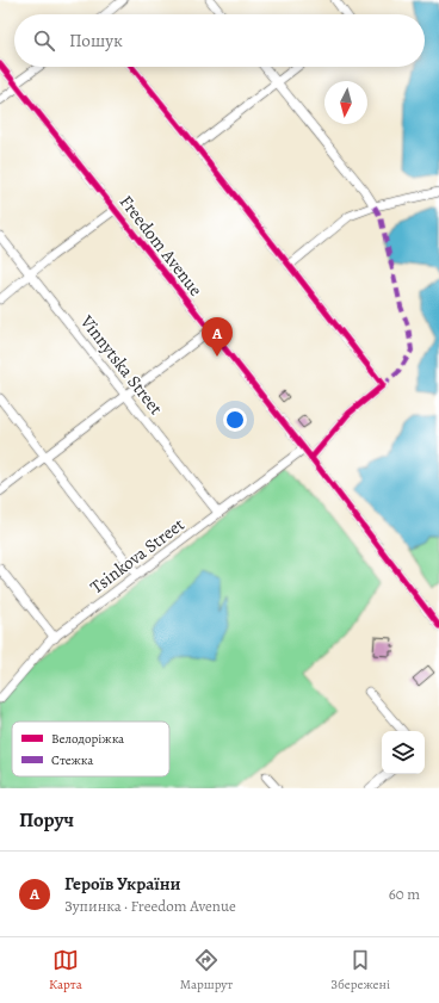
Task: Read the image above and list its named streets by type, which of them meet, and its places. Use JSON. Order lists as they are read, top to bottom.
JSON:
{
  "streets": {
    "street": ["Freedom Avenue", "Vinnytska Street", "Tsinkova Street"]
  },
  "crossings": [
    ["Freedom Avenue", "Tsinkova Street"],
    ["Vinnytska Street", "Tsinkova Street"]
  ],
  "legend": ["Велодоріжка", "Стежка"],
  "north": "bottom",
  "page": {
    "search": "Пошук",
    "pins": "A",
    "heading": "Поруч",
    "list": [
      {
        "mark": "A",
        "name": "Героїв України",
        "note": "Зупинка · Freedom Avenue",
        "value": "60 m"
      }
    ],
    "nav": ["Карта", "Маршрут", "Збережені"]
  }
}
